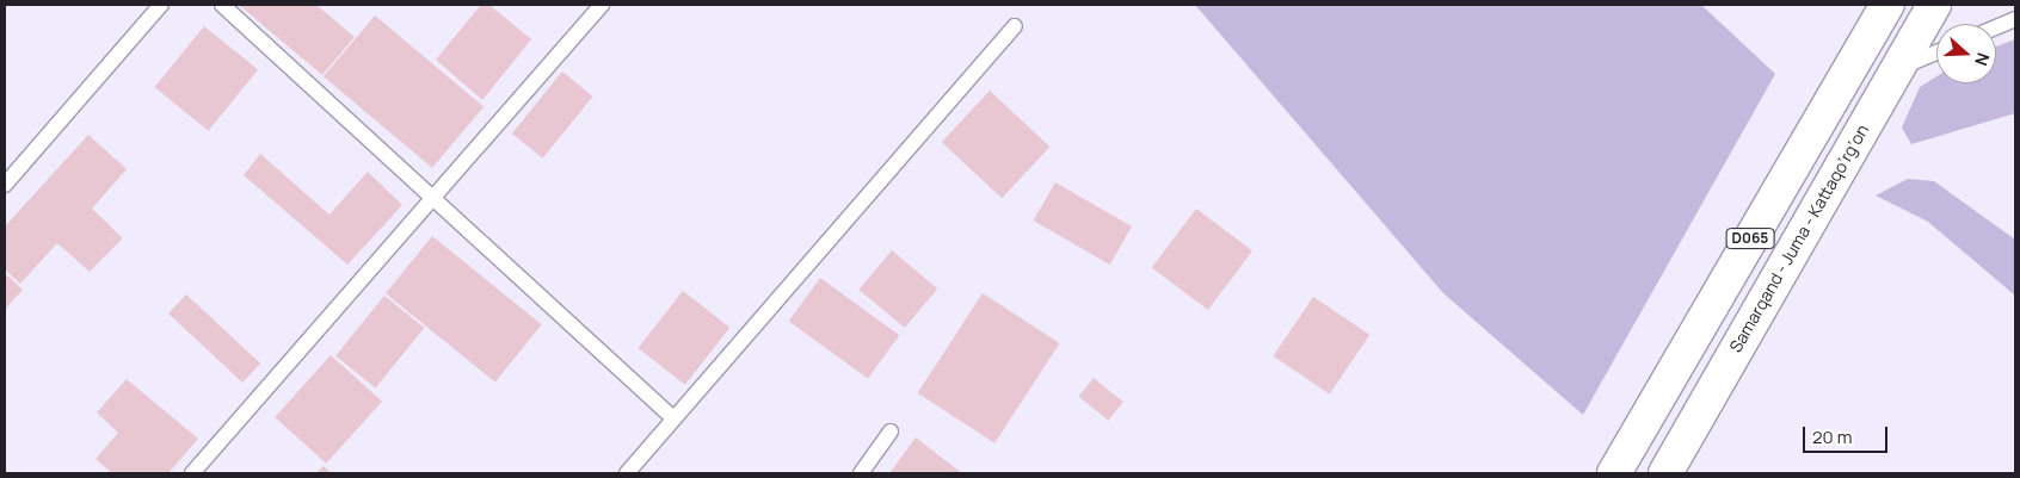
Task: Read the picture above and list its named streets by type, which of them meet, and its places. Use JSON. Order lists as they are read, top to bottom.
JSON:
{
  "streets": {
    "main road": ["D065", "Samarqand - Juma - Kattaqo‘rg‘on"]
  },
  "scale_bar": "20 m",
  "north": "right"
}
